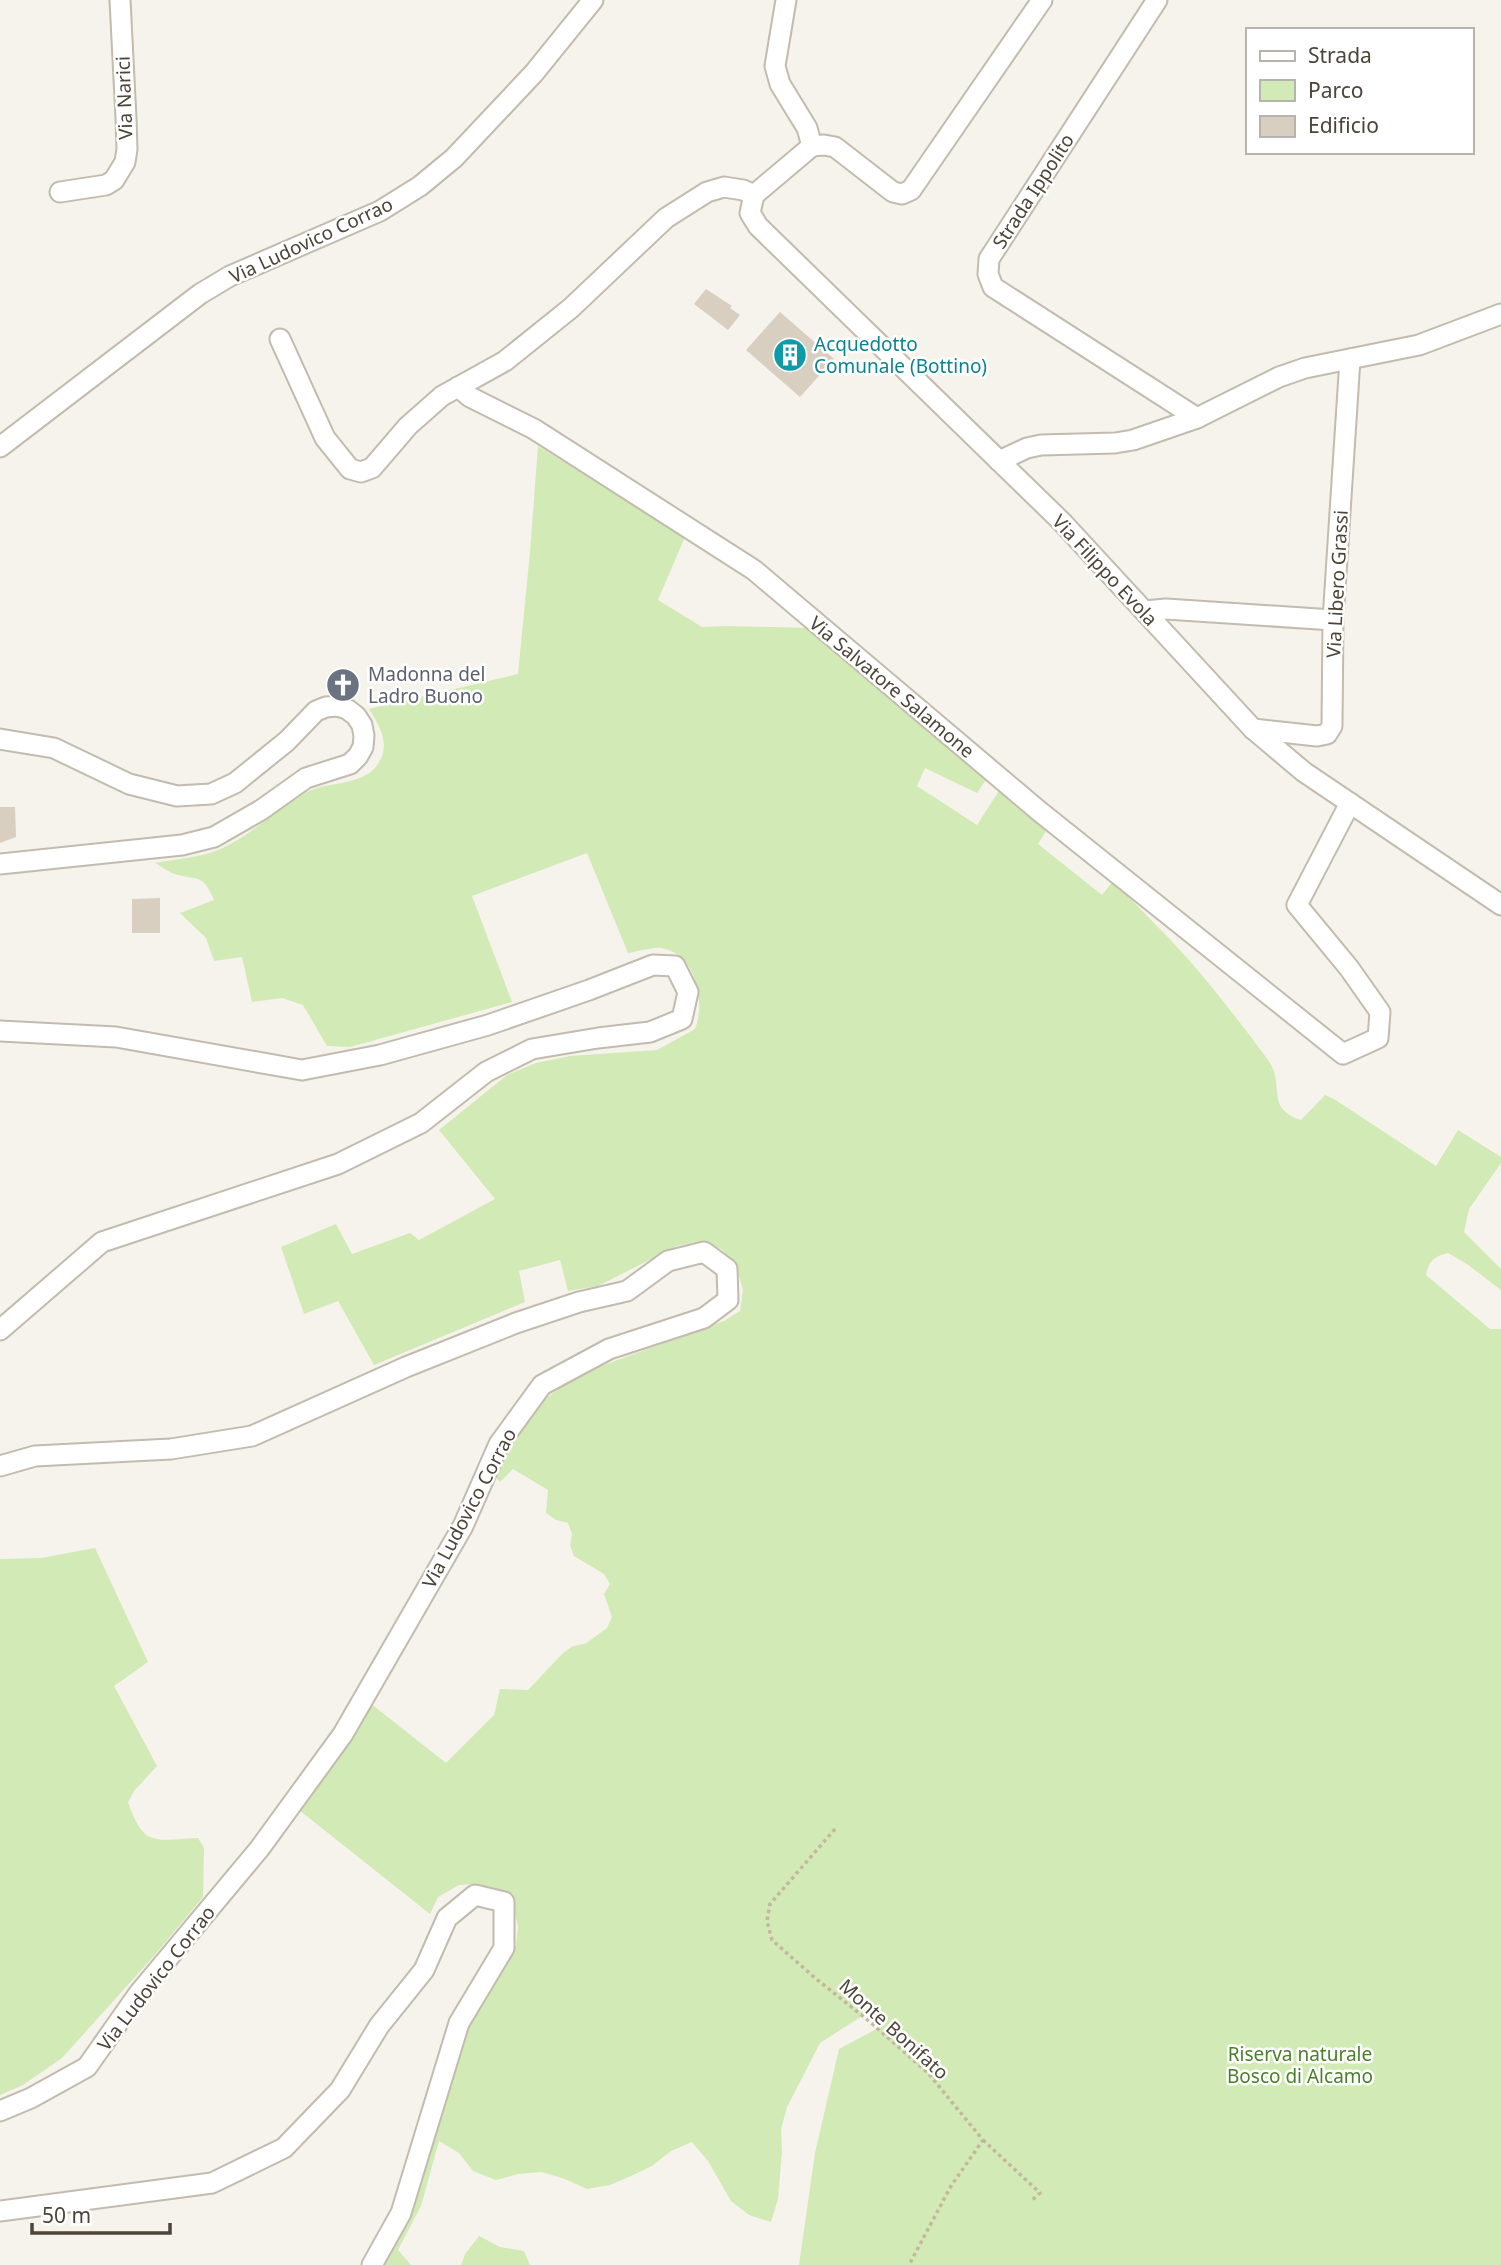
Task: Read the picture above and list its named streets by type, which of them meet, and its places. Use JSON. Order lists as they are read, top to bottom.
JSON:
{
  "streets": {
    "street": [
      "Via Narici",
      "Strada Ippolito",
      "Via Ludovico Corrao",
      "Via Filippo Evola",
      "Via Libero Grassi",
      "Via Salvatore Salamone"
    ],
    "path": ["Monte Bonifato"]
  },
  "crossings": [
    ["Via Filippo Evola", "Via Libero Grassi"],
    ["Via Filippo Evola", "Via Salvatore Salamone"]
  ],
  "parks": ["Riserva naturale Bosco di Alcamo"],
  "places": {
    "building": ["Acquedotto Comunale (Bottino)"],
    "church": ["Madonna del Ladro Buono"]
  },
  "legend": ["Strada", "Parco", "Edificio"],
  "scale_bar": "50 m"
}
